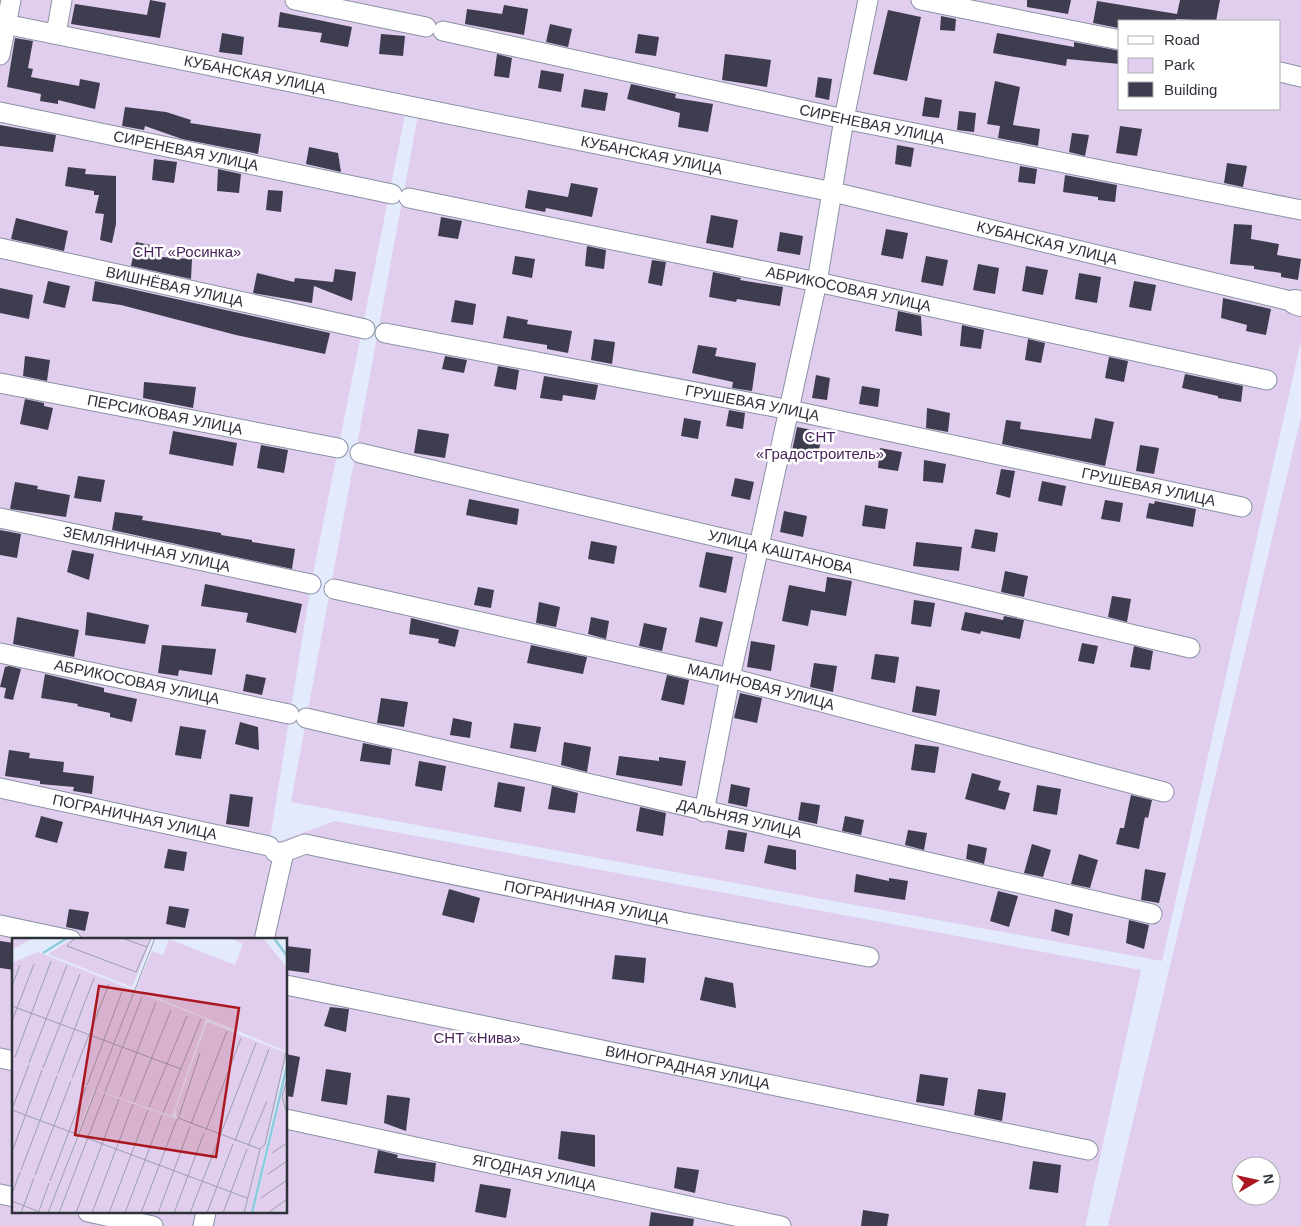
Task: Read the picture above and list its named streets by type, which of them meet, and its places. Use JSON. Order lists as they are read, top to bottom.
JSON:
{
  "streets": {
    "street": [
      "КУБАНСКАЯ УЛИЦА",
      "СИРЕНЕВАЯ УЛИЦА",
      "ВИШНЁВАЯ УЛИЦА",
      "АБРИКОСОВАЯ УЛИЦА",
      "ГРУШЕВАЯ УЛИЦА",
      "ПЕРСИКОВАЯ УЛИЦА",
      "ЗЕМЛЯНИЧНАЯ УЛИЦА",
      "УЛИЦА КАШТАНОВА",
      "МАЛИНОВАЯ УЛИЦА",
      "ПОГРАНИЧНАЯ УЛИЦА",
      "ДАЛЬНЯЯ УЛИЦА",
      "ВИНОГРАДНАЯ УЛИЦА",
      "ЯГОДНАЯ УЛИЦА"
    ]
  },
  "crossings": [
    ["СИРЕНЕВАЯ УЛИЦА", "АБРИКОСОВАЯ УЛИЦА"],
    ["АБРИКОСОВАЯ УЛИЦА", "ДАЛЬНЯЯ УЛИЦА"]
  ],
  "parks": ["СНТ «Росинка»", "СНТ «Градостроитель»", "СНТ «Нива»"],
  "legend": ["Road", "Park", "Building"],
  "north": "right"
}
